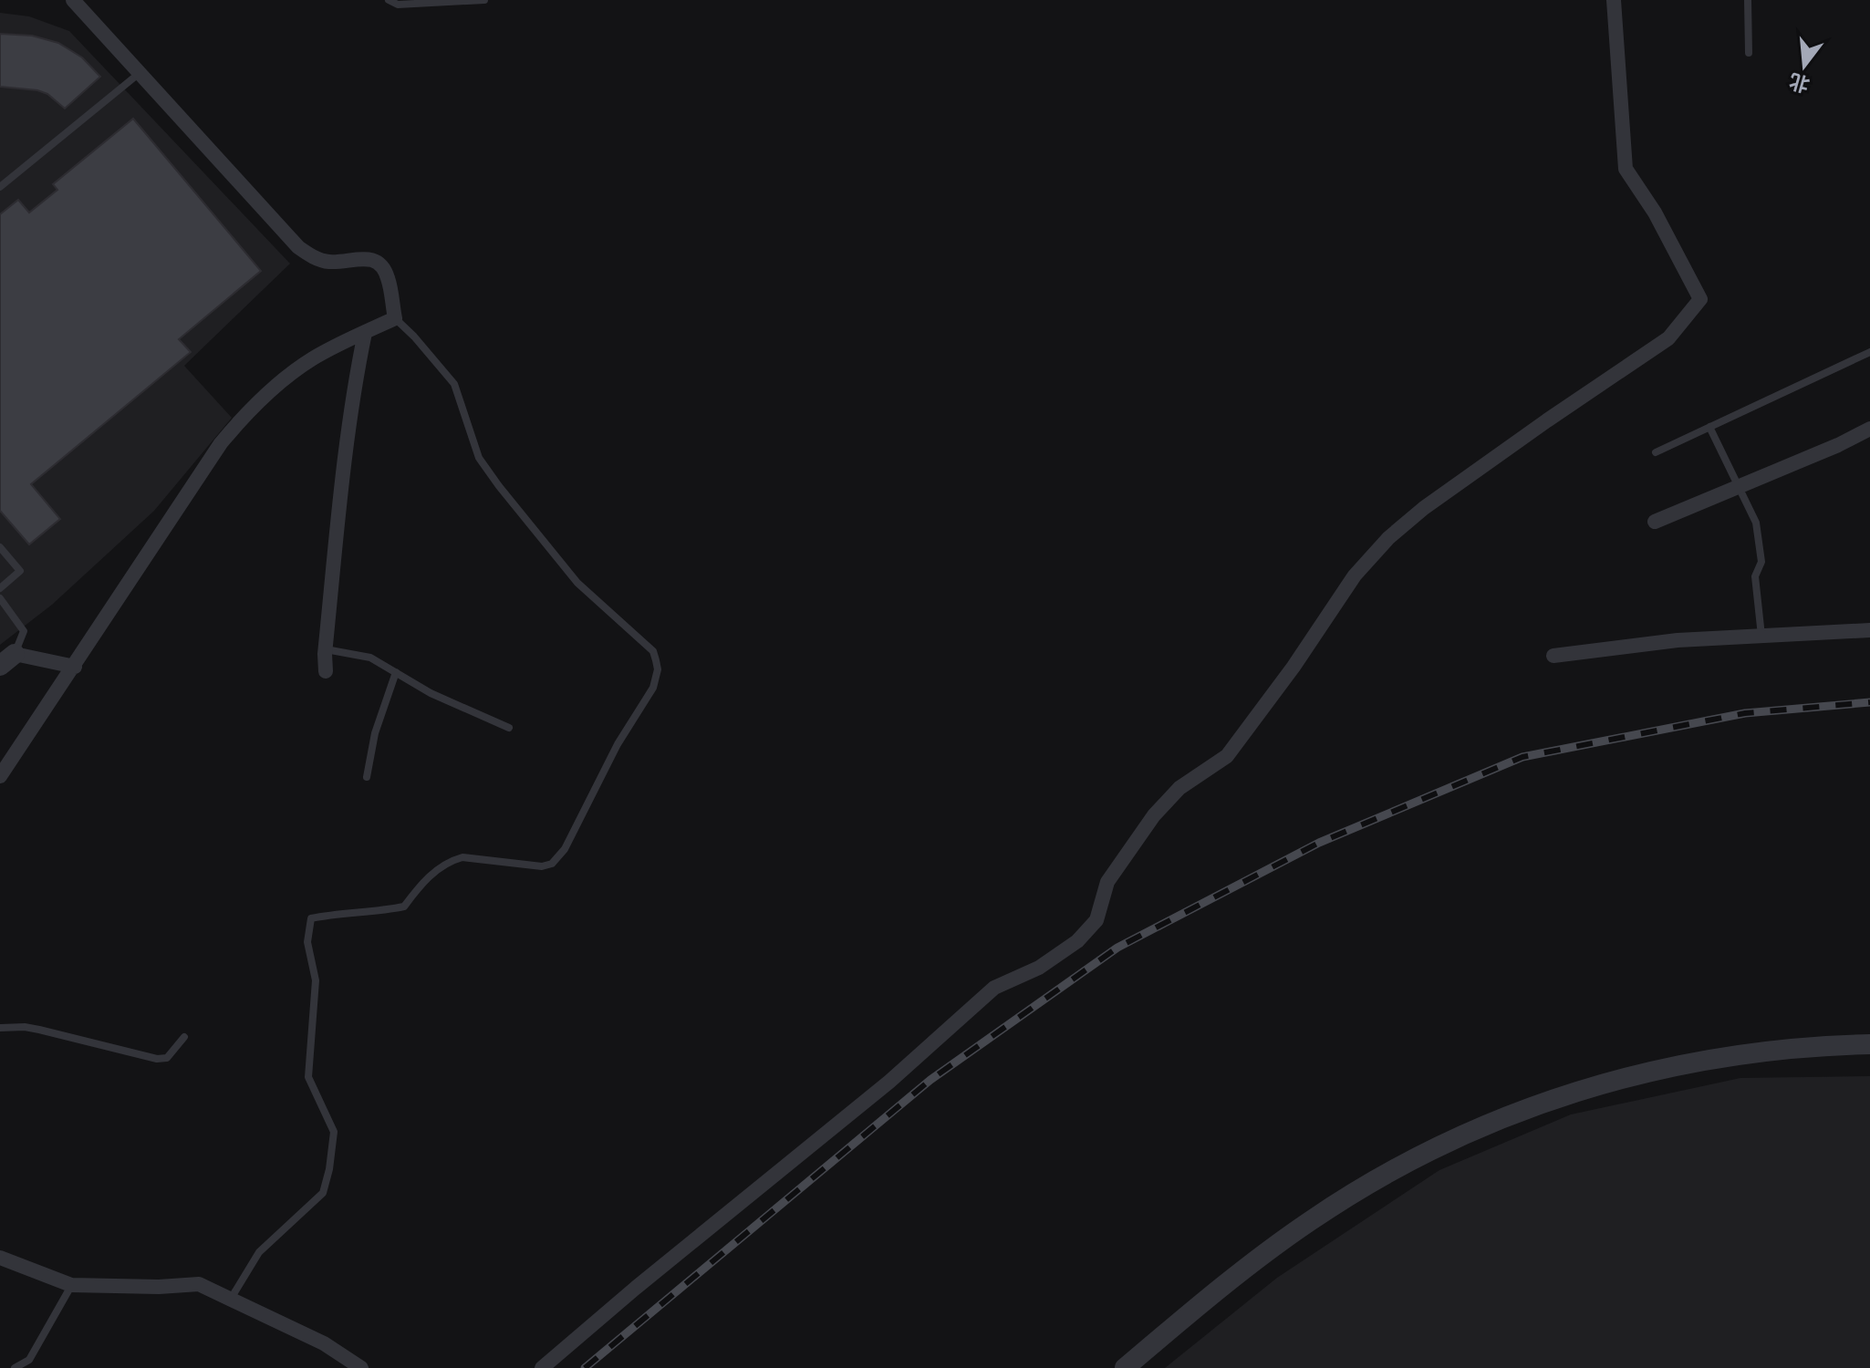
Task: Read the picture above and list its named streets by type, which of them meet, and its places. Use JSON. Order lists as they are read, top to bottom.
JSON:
{
  "north": "bottom"
}
